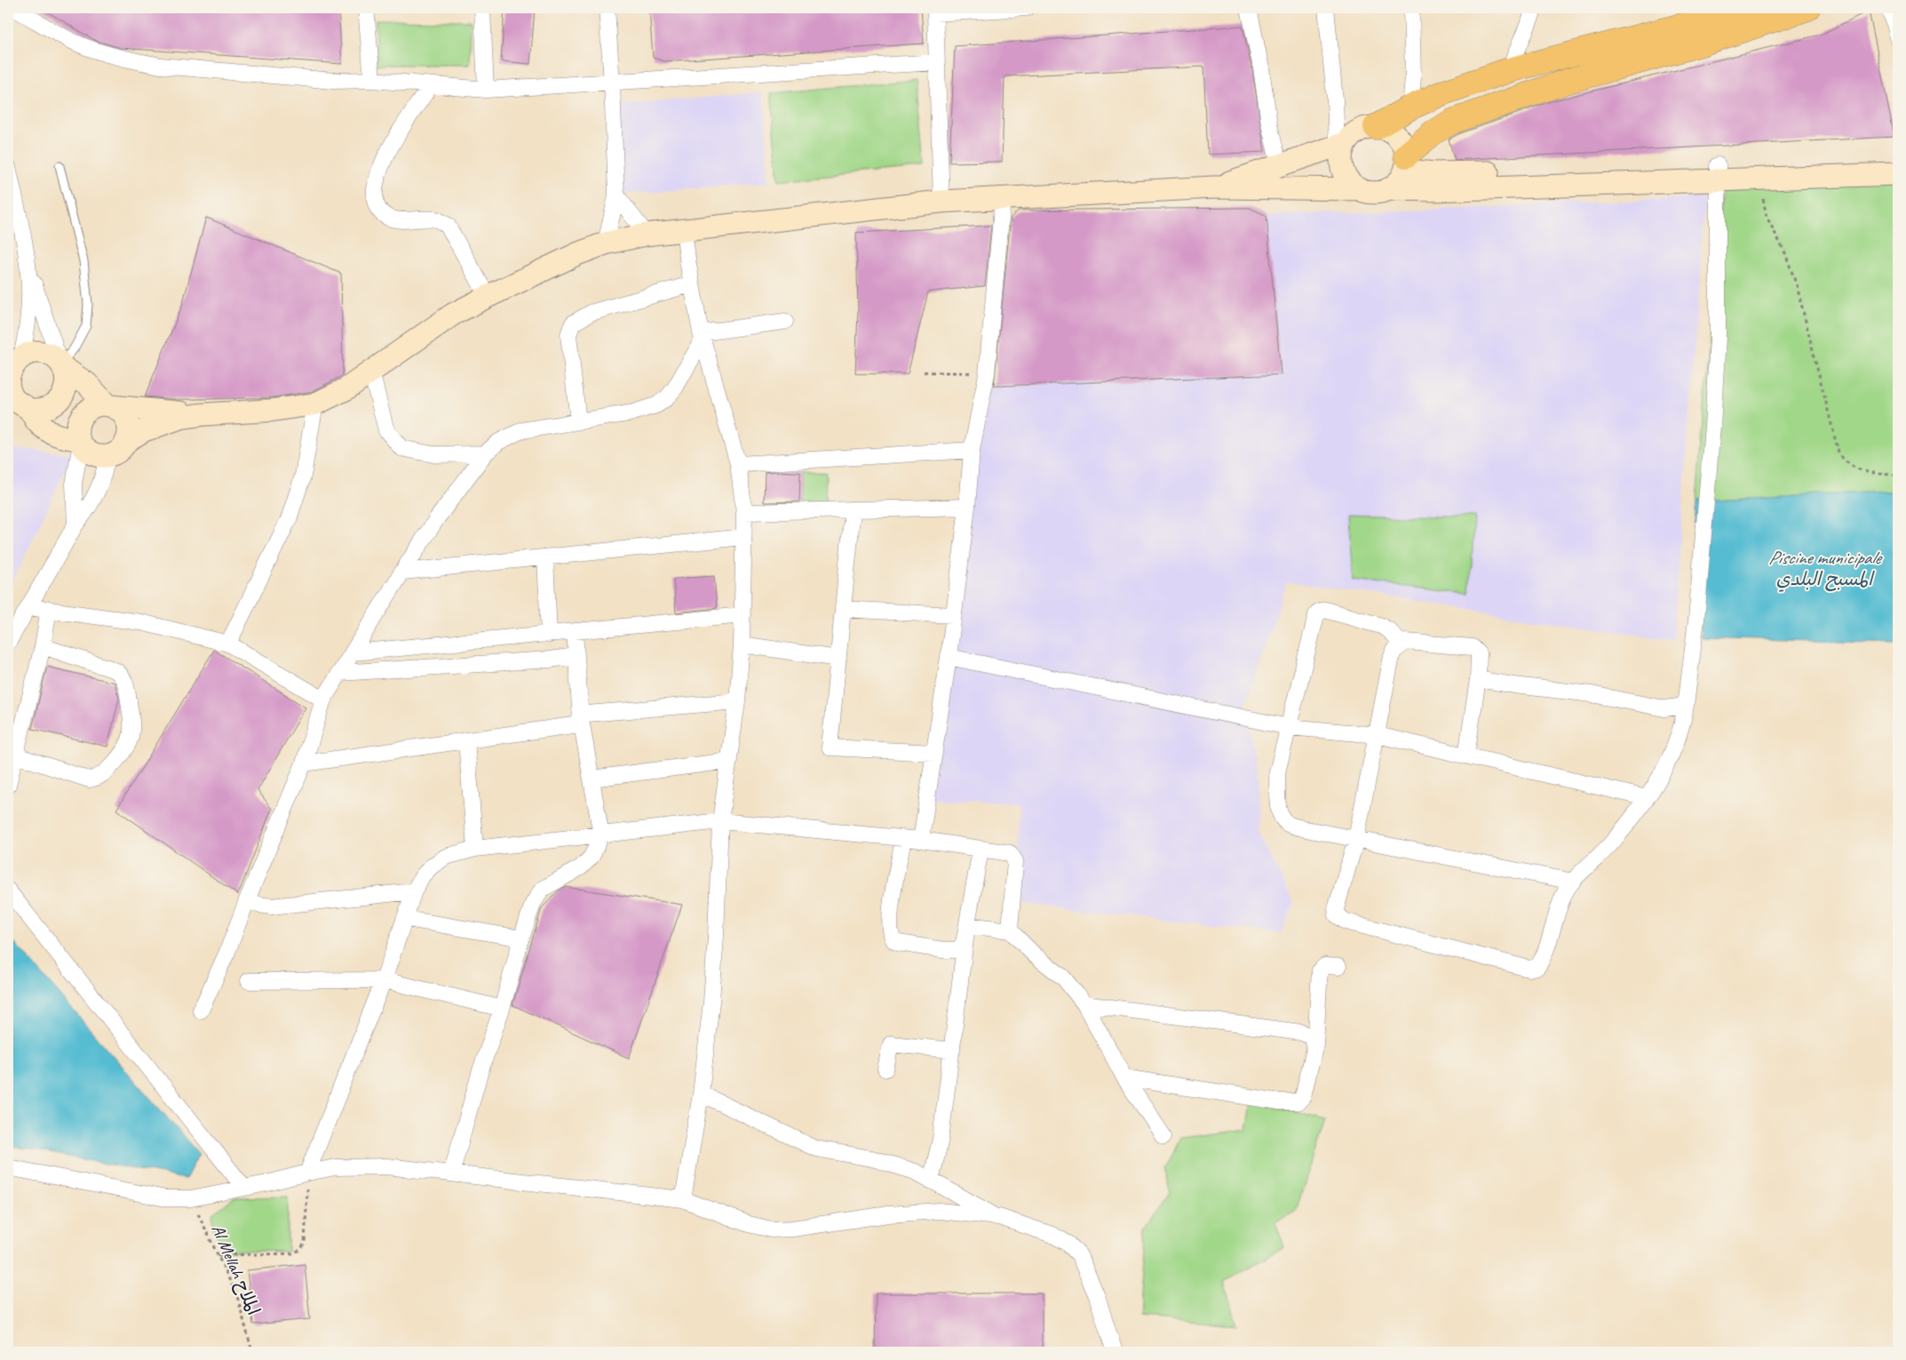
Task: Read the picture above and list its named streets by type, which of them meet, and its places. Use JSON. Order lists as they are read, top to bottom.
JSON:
{
  "streets": {
    "path": ["Al Mellah الملاح"]
  },
  "water": ["Piscine municipale المسبح البلدي"]
}
